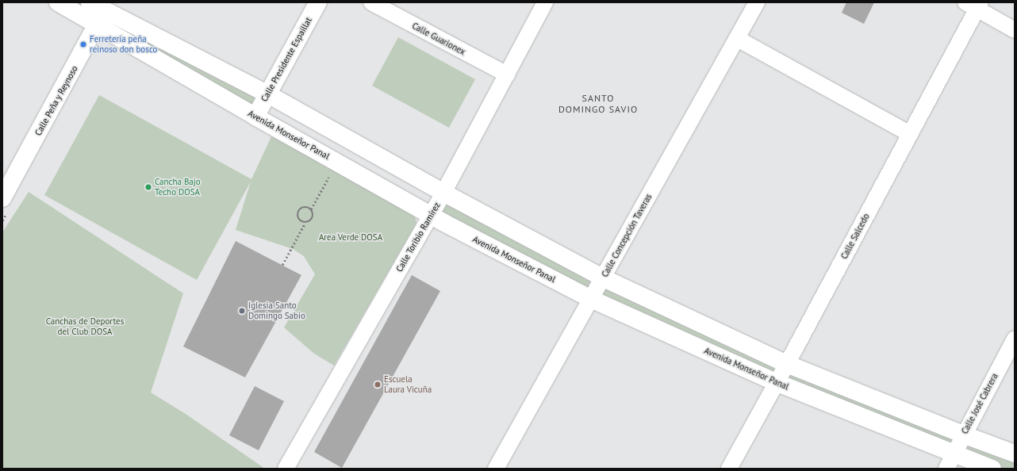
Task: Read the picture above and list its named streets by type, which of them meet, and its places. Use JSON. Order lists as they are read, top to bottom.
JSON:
{
  "streets": {
    "street": [
      "Calle Guarionex",
      "Calle Presidente Espaillat",
      "Calle Peña y Reynoso",
      "Avenida Monseñor Panal",
      "Calle Concepción Taveras",
      "Calle Salcedo",
      "Calle Toribio Ramírez",
      "Calle José Cabrera"
    ]
  },
  "crossings": [
    ["Calle Guarionex", "Calle Toribio Ramírez"],
    ["Calle Presidente Espaillat", "Avenida Monseñor Panal"],
    ["Calle Peña y Reynoso", "Avenida Monseñor Panal"],
    ["Avenida Monseñor Panal", "Calle Concepción Taveras"],
    ["Avenida Monseñor Panal", "Calle Salcedo"],
    ["Avenida Monseñor Panal", "Calle Toribio Ramírez"],
    ["Avenida Monseñor Panal", "Calle José Cabrera"]
  ],
  "districts": ["SANTO DOMINGO SAVIO"],
  "parks": ["Area Verde DOSA", "Canchas de Deportes del Club DOSA"],
  "places": [
    "Ferretería peña reinoso don bosco",
    "Cancha Bajo Techo DOSA",
    "Iglesia Santo Domingo Sabio",
    "Escuela Laura Vicuña"
  ]
}
